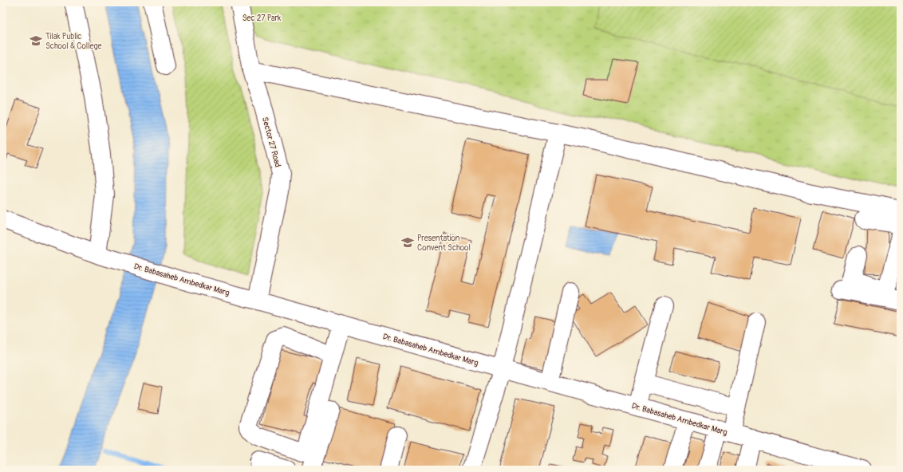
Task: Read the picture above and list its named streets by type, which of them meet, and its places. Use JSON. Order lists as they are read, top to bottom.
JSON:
{
  "streets": {
    "street": ["Sector 27 Road", "Dr. Babasaheb Ambedkar Marg"]
  },
  "crossings": [
    ["Sector 27 Road", "Dr. Babasaheb Ambedkar Marg"]
  ],
  "parks": ["Sec 27 Park"],
  "places": {
    "school or university": ["Tilak Public School & College", "Presentation Convent School"]
  }
}
